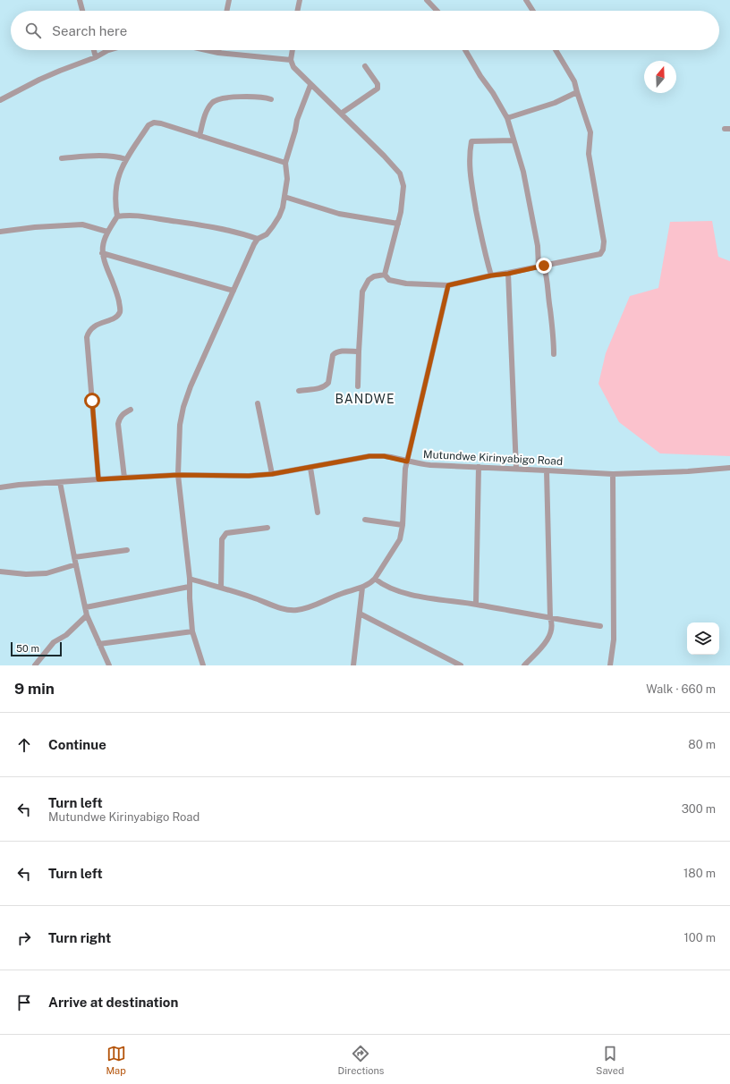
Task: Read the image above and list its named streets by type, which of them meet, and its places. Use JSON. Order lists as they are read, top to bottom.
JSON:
{
  "streets": {
    "street": ["Mutundwe Kirinyabigo Road"]
  },
  "districts": ["BANDWE"],
  "scale_bar": "50 m",
  "north": "top",
  "page": {
    "search": "Search here",
    "scale": "50 m",
    "heading": ["9 min", "Walk · 660 m"],
    "list": [
      ["Continue", "80 m"],
      ["Turn left", "Mutundwe Kirinyabigo Road", "300 m"],
      ["Turn left", "180 m"],
      ["Turn right", "100 m"],
      "Arrive at destination"
    ],
    "nav": ["Map", "Directions", "Saved"]
  }
}
